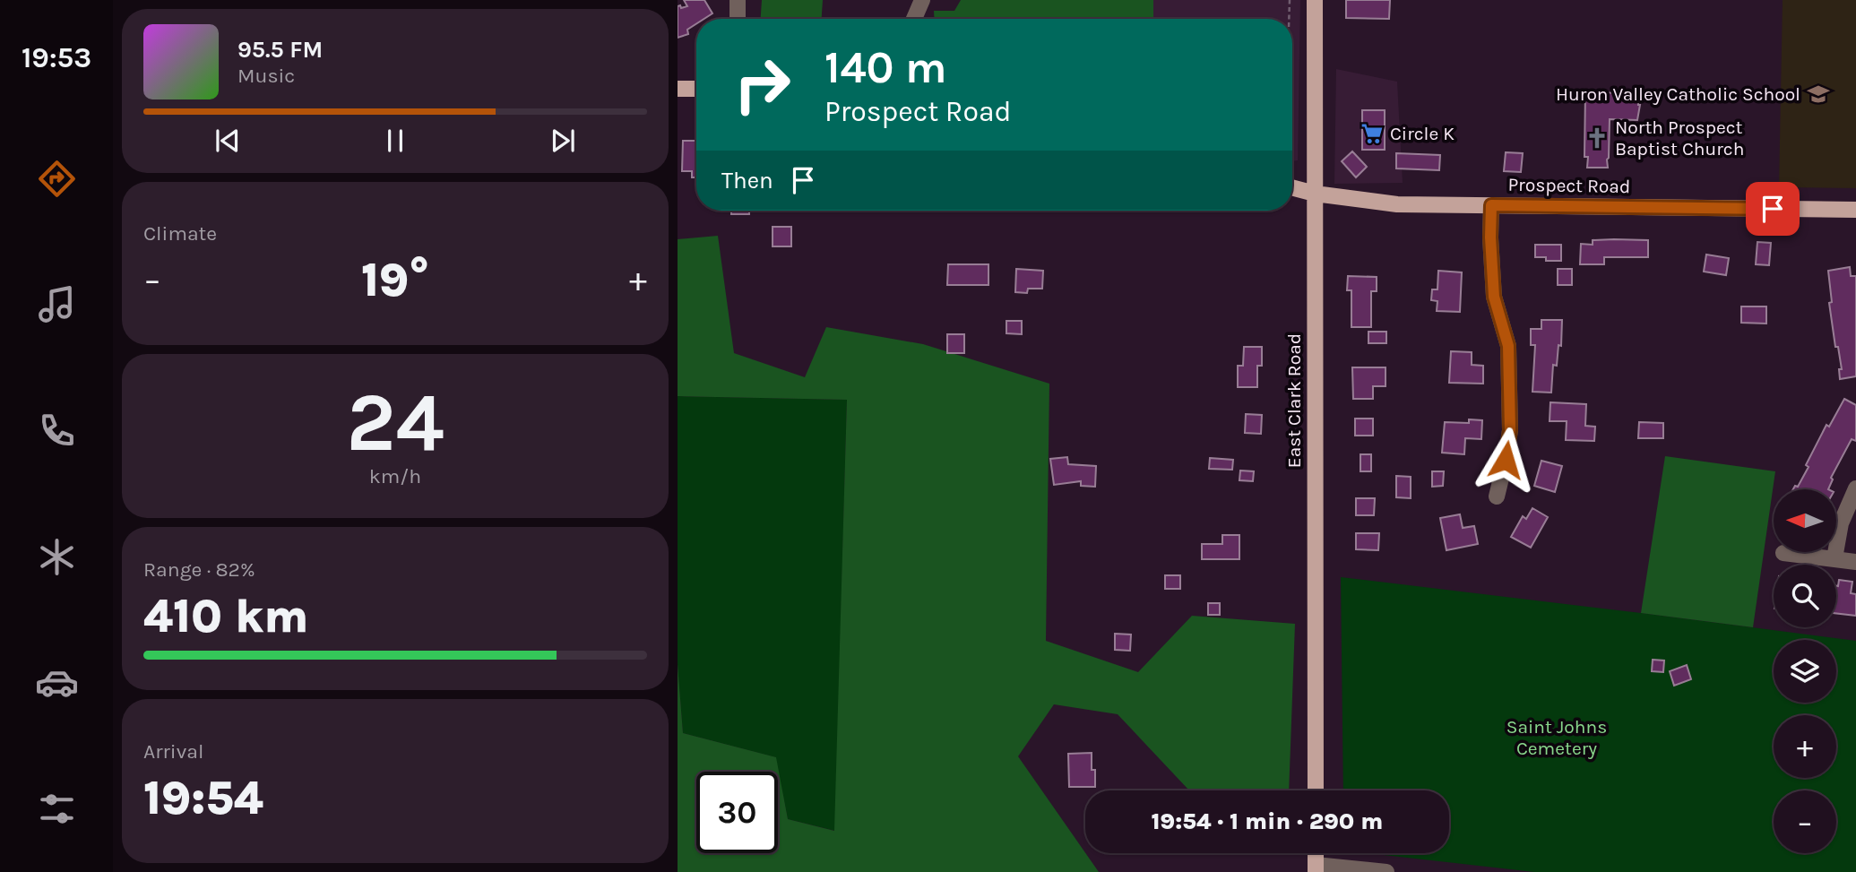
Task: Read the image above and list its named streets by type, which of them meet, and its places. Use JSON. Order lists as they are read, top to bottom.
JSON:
{
  "streets": {
    "main road": ["Prospect Road", "East Clark Road"]
  },
  "crossings": [
    ["Prospect Road", "East Clark Road"]
  ],
  "parks": ["Saint Johns Cemetery"],
  "places": {
    "school or university": ["Huron Valley Catholic School"],
    "supermarket": ["Circle K"],
    "church": ["North Prospect Baptist Church"]
  },
  "north": "left",
  "page": {
    "tabs": "19:53",
    "turn": ["140 m", "Prospect Road"],
    "song": ["95.5 FM", "Music"],
    "then": "Then",
    "tile": [
      "Climate",
      ["24", "km/h"],
      ["Range · 82%", "410 km"],
      ["Arrival", "19:54"]
    ],
    "heat": ["−", "19°", "+"],
    "map_buttons": ["+", "−"],
    "limit": "30",
    "trip": "19:54 · 1 min · 290 m"
  }
}
